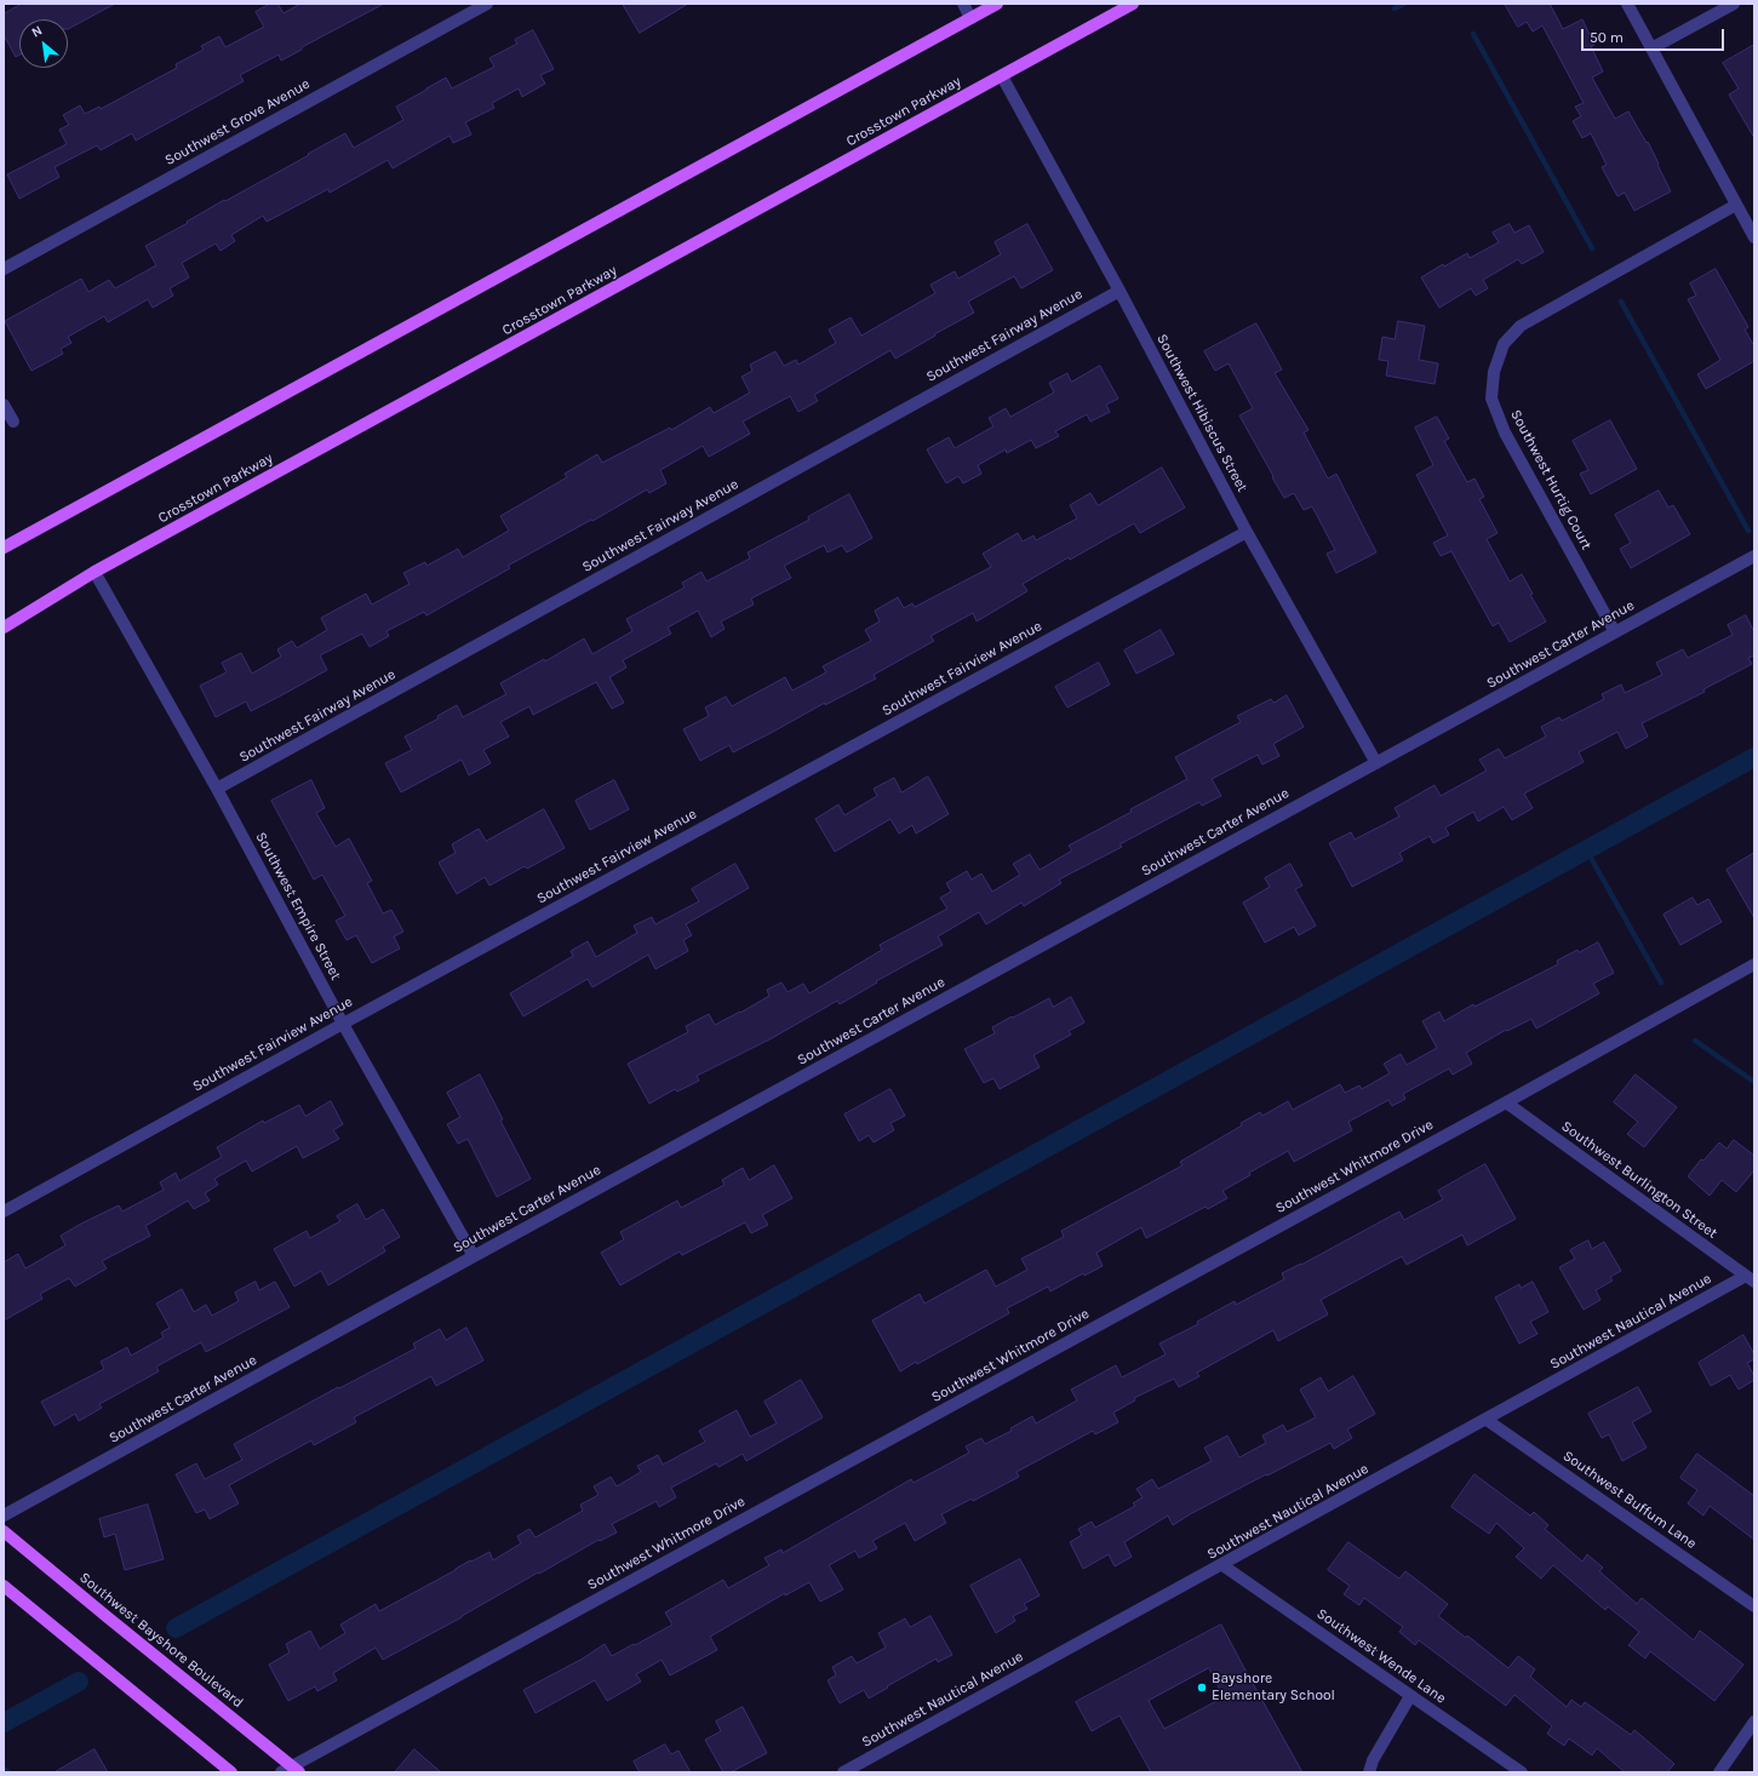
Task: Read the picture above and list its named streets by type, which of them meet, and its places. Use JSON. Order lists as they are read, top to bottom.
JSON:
{
  "streets": {
    "main road": ["Crosstown Parkway", "Southwest Bayshore Boulevard"],
    "street": [
      "Southwest Grove Avenue",
      "Southwest Fairway Avenue",
      "Southwest Hibiscus Street",
      "Southwest Hurtig Court",
      "Southwest Carter Avenue",
      "Southwest Fairview Avenue",
      "Southwest Empire Street",
      "Southwest Whitmore Drive",
      "Southwest Burlington Street",
      "Southwest Nautical Avenue",
      "Southwest Buffum Lane",
      "Southwest Wende Lane"
    ]
  },
  "crossings": [
    ["Crosstown Parkway", "Southwest Hibiscus Street"],
    ["Crosstown Parkway", "Southwest Empire Street"],
    ["Southwest Fairway Avenue", "Southwest Hibiscus Street"],
    ["Southwest Fairway Avenue", "Southwest Empire Street"],
    ["Southwest Hibiscus Street", "Southwest Carter Avenue"],
    ["Southwest Hibiscus Street", "Southwest Fairview Avenue"],
    ["Southwest Hurtig Court", "Southwest Carter Avenue"],
    ["Southwest Carter Avenue", "Southwest Empire Street"],
    ["Southwest Fairview Avenue", "Southwest Empire Street"],
    ["Southwest Whitmore Drive", "Southwest Burlington Street"],
    ["Southwest Whitmore Drive", "Southwest Bayshore Boulevard"],
    ["Southwest Burlington Street", "Southwest Nautical Avenue"],
    ["Southwest Nautical Avenue", "Southwest Buffum Lane"],
    ["Southwest Nautical Avenue", "Southwest Wende Lane"]
  ],
  "places": ["Bayshore Elementary School"],
  "scale_bar": "50 m",
  "north": "top left"
}
